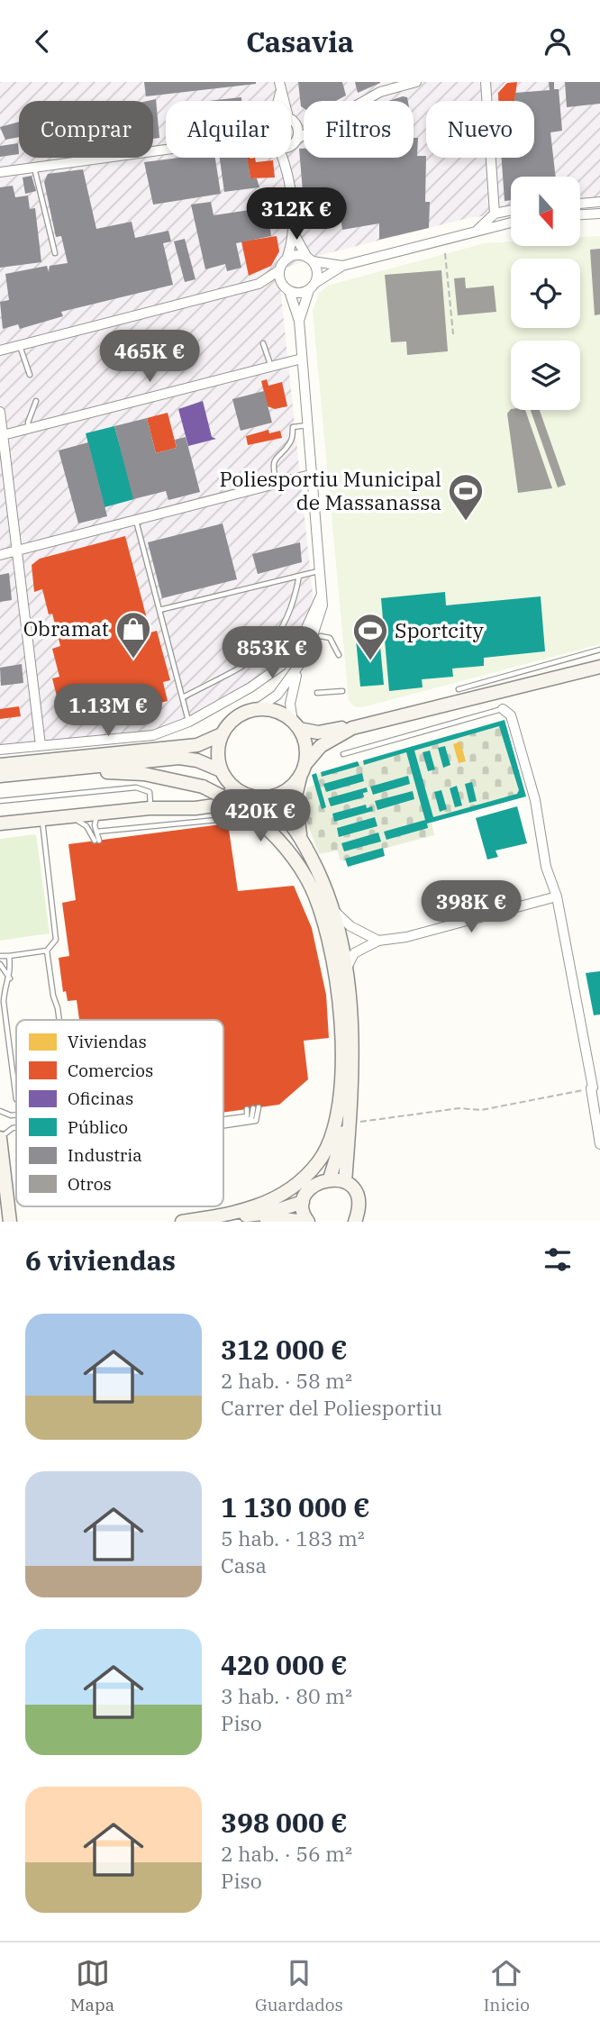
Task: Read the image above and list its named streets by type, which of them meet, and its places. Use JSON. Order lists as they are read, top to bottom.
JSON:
{
  "places": {
    "sports": ["Poliesportiu Municipal de Massanassa", "Sportcity"],
    "shop": ["Obramat"]
  },
  "legend": [
    "Viviendas",
    "Comercios",
    "Oficinas",
    "Público",
    "Industria",
    "Otros"
  ],
  "north": "bottom",
  "page": {
    "header": "Casavia",
    "chip": [
      "Comprar",
      "Alquilar",
      "Filtros",
      "Nuevo"
    ],
    "price": [
      "312K €",
      "465K €",
      "853K €",
      "1.13M €",
      "420K €",
      "398K €"
    ],
    "heading": "6 viviendas",
    "list": [
      {
        "name": "312 000 €",
        "note": "2 hab. · 58 m² · Carrer del Poliesportiu"
      },
      {
        "name": "1 130 000 €",
        "note": "5 hab. · 183 m² · Casa"
      },
      {
        "name": "420 000 €",
        "note": "3 hab. · 80 m² · Piso"
      },
      {
        "name": "398 000 €",
        "note": "2 hab. · 56 m² · Piso"
      }
    ],
    "tabs": ["Mapa", "Guardados", "Inicio"]
  }
}
